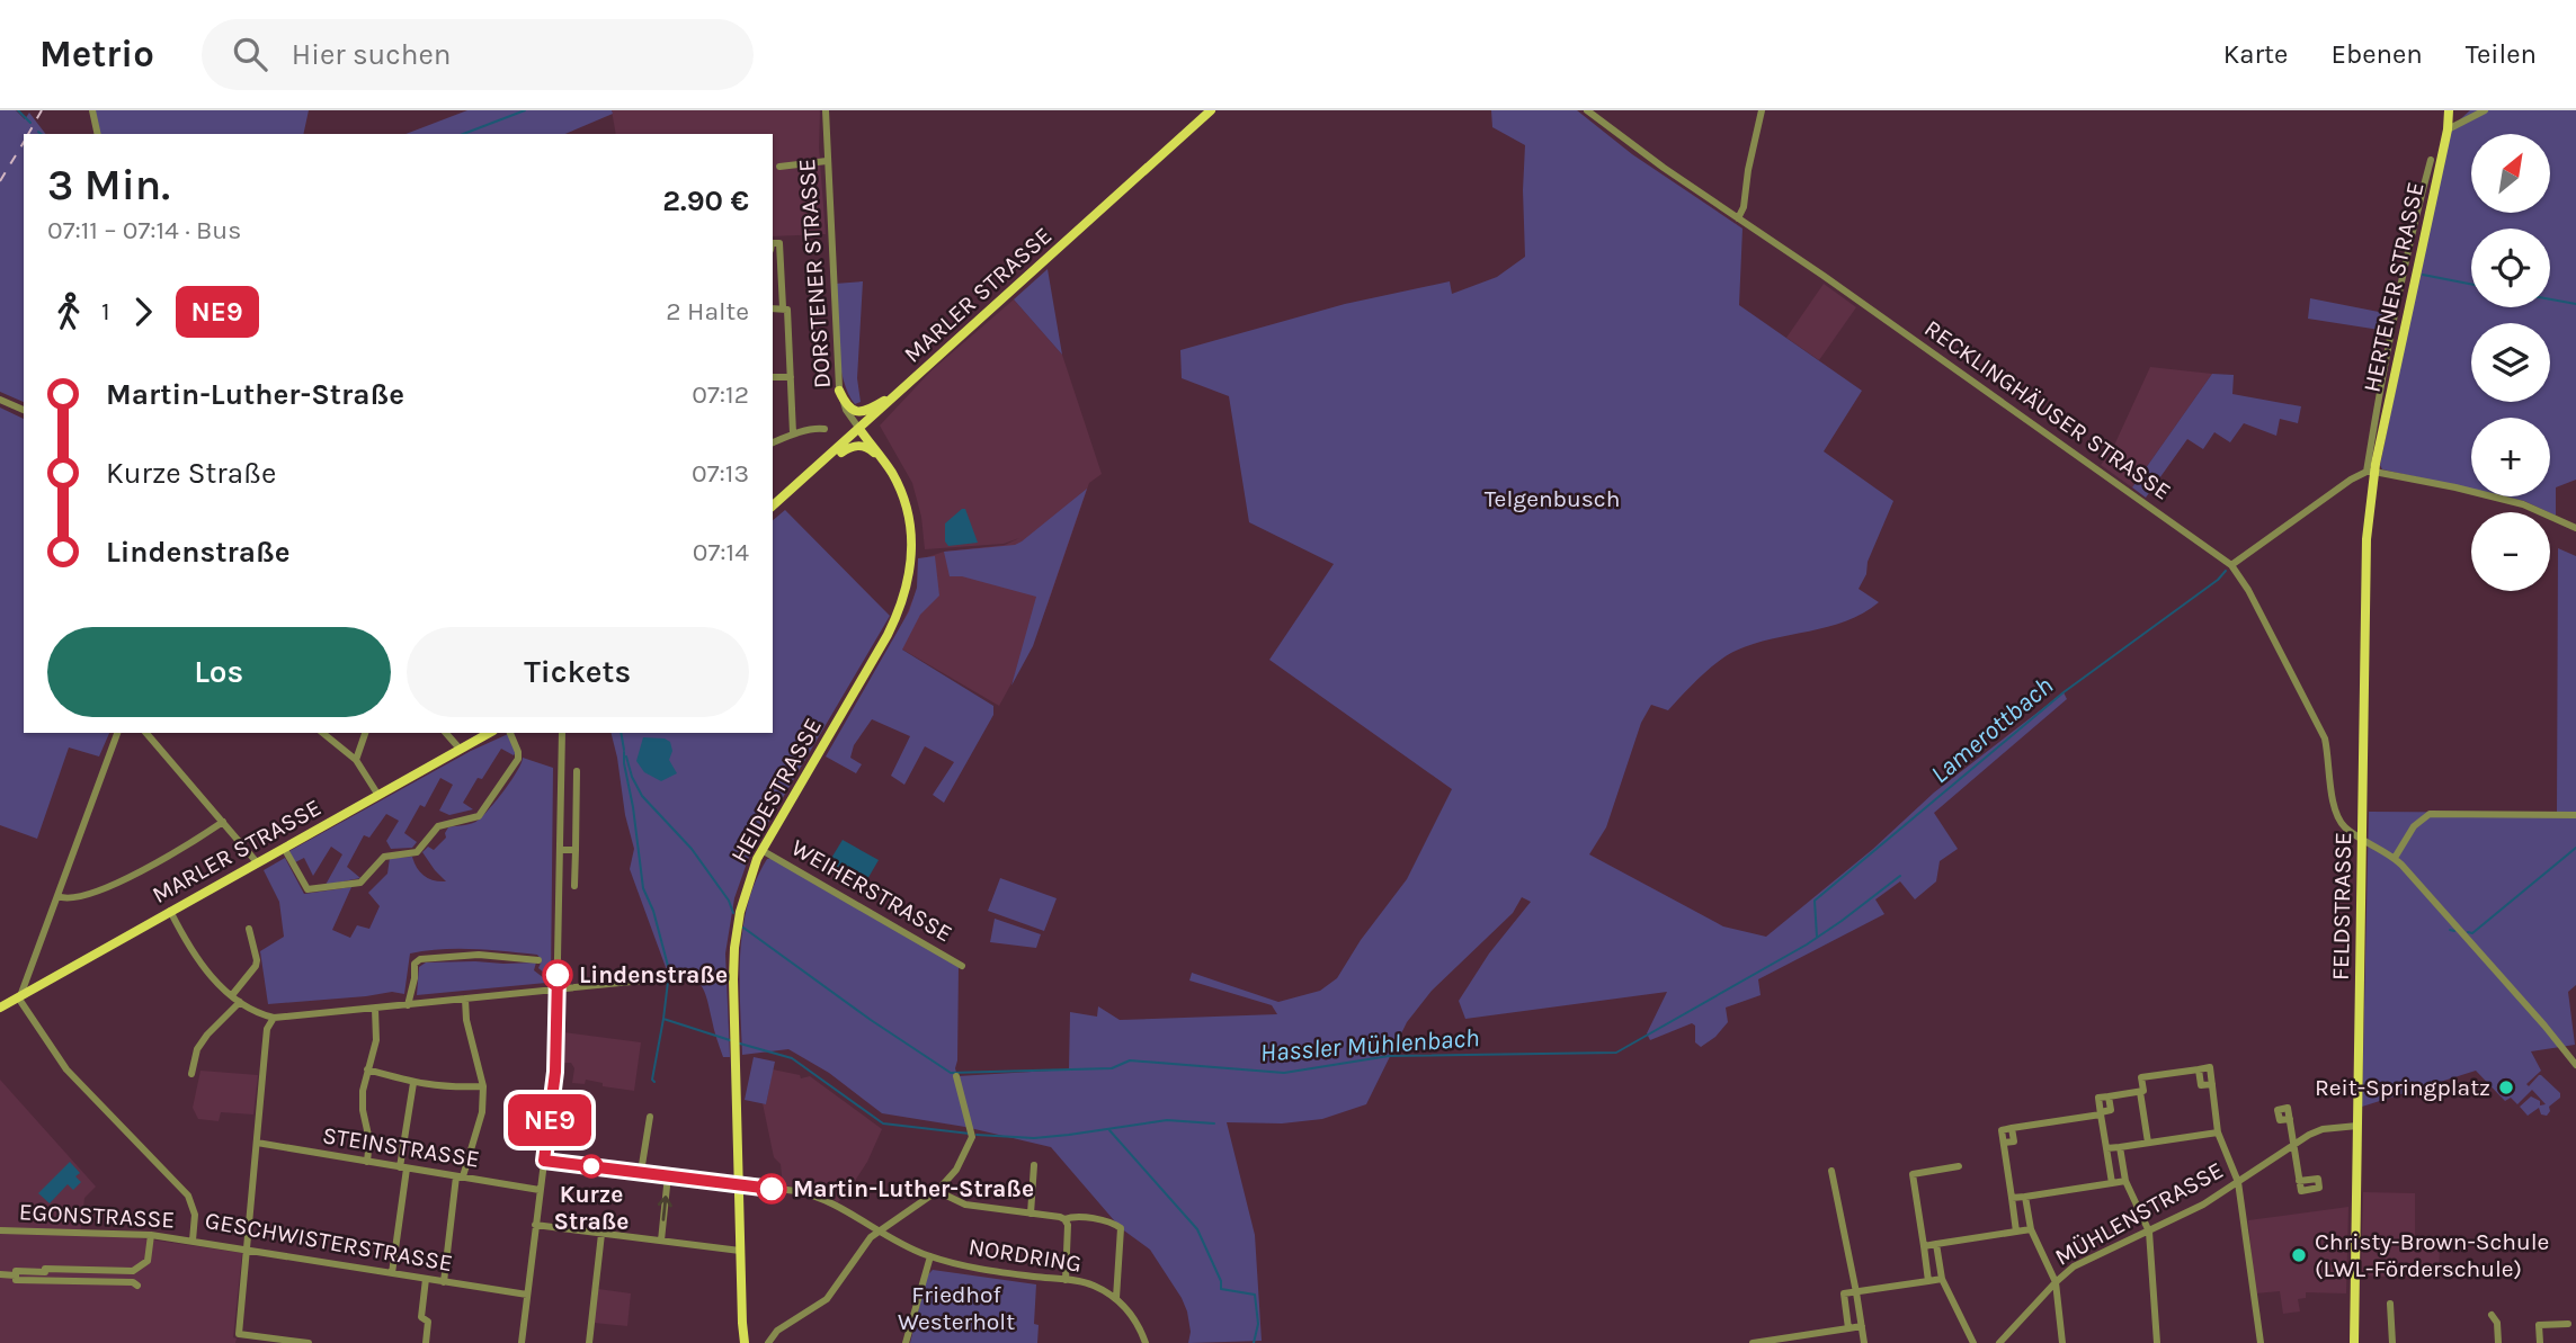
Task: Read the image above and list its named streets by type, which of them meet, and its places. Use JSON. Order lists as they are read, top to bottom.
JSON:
{
  "streets": {
    "main road": [
      "HERTENER STRASSE",
      "MARLER STRASSE",
      "HEIDESTRASSE",
      "FELDSTRASSE"
    ],
    "street": [
      "DORSTENER STRASSE",
      "RECKLINGHÄUSER STRASSE",
      "WEIHERSTRASSE",
      "STEINSTRASSE",
      "MÜHLENSTRASSE",
      "EGONSTRASSE",
      "GESCHWISTERSTRASSE",
      "NORDRING"
    ]
  },
  "crossings": [
    ["DORSTENER STRASSE", "MARLER STRASSE"],
    ["DORSTENER STRASSE", "HEIDESTRASSE"],
    ["HERTENER STRASSE", "FELDSTRASSE"],
    ["MARLER STRASSE", "HEIDESTRASSE"],
    ["MARLER STRASSE", "GESCHWISTERSTRASSE"],
    ["RECKLINGHÄUSER STRASSE", "FELDSTRASSE"],
    ["HEIDESTRASSE", "WEIHERSTRASSE"],
    ["FELDSTRASSE", "MÜHLENSTRASSE"],
    ["EGONSTRASSE", "GESCHWISTERSTRASSE"]
  ],
  "water": ["Lamerottbach", "Hassler Mühlenbach"],
  "parks": ["Telgenbusch", "Friedhof Westerholt"],
  "places": [
    "Lindenstraße",
    "Reit-Springplatz",
    "Kurze Straße",
    "Martin-Luther-Straße",
    "Christy-Brown-Schule (LWL-Förderschule)"
  ],
  "lines": ["bus line NE9"],
  "north": "top right",
  "page": {
    "header": "Metrio",
    "search": "Hier suchen",
    "nav": ["Karte", "Ebenen", "Teilen"],
    "on_map": "NE9",
    "map_buttons": ["+", "−"],
    "heading": ["3 Min.", "07:11 – 07:14 · Bus", "2.90 €"],
    "legs": ["1", "NE9", "2 Halte"],
    "list": [
      {
        "name": "Martin-Luther-Straße",
        "value": "07:12"
      },
      {
        "name": "Kurze Straße",
        "value": "07:13"
      },
      {
        "name": "Lindenstraße",
        "value": "07:14"
      }
    ],
    "buttons": ["Los", "Tickets"]
  }
}
